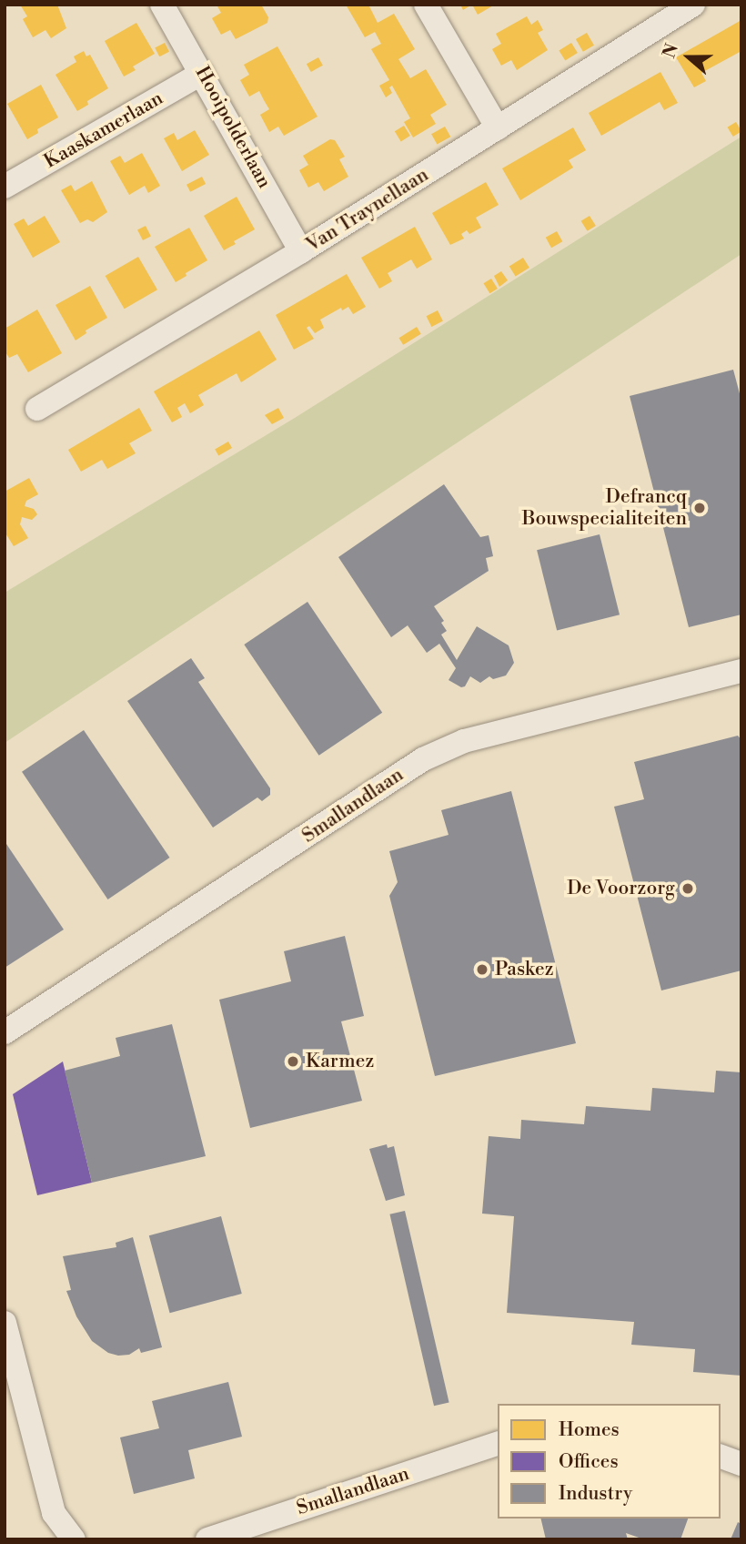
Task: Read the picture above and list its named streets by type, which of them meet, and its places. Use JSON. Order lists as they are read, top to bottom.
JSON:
{
  "streets": {
    "street": [
      "Hooipolderlaan",
      "Kaaskamerlaan",
      "Van Traynellaan",
      "Smallandlaan"
    ]
  },
  "crossings": [
    ["Hooipolderlaan", "Kaaskamerlaan"],
    ["Hooipolderlaan", "Van Traynellaan"]
  ],
  "places": [
    "Defrancq Bouwspecialiteiten",
    "De Voorzorg",
    "Paskez",
    "Karmez"
  ],
  "legend": ["Homes", "Offices", "Industry"],
  "north": "left"
}
